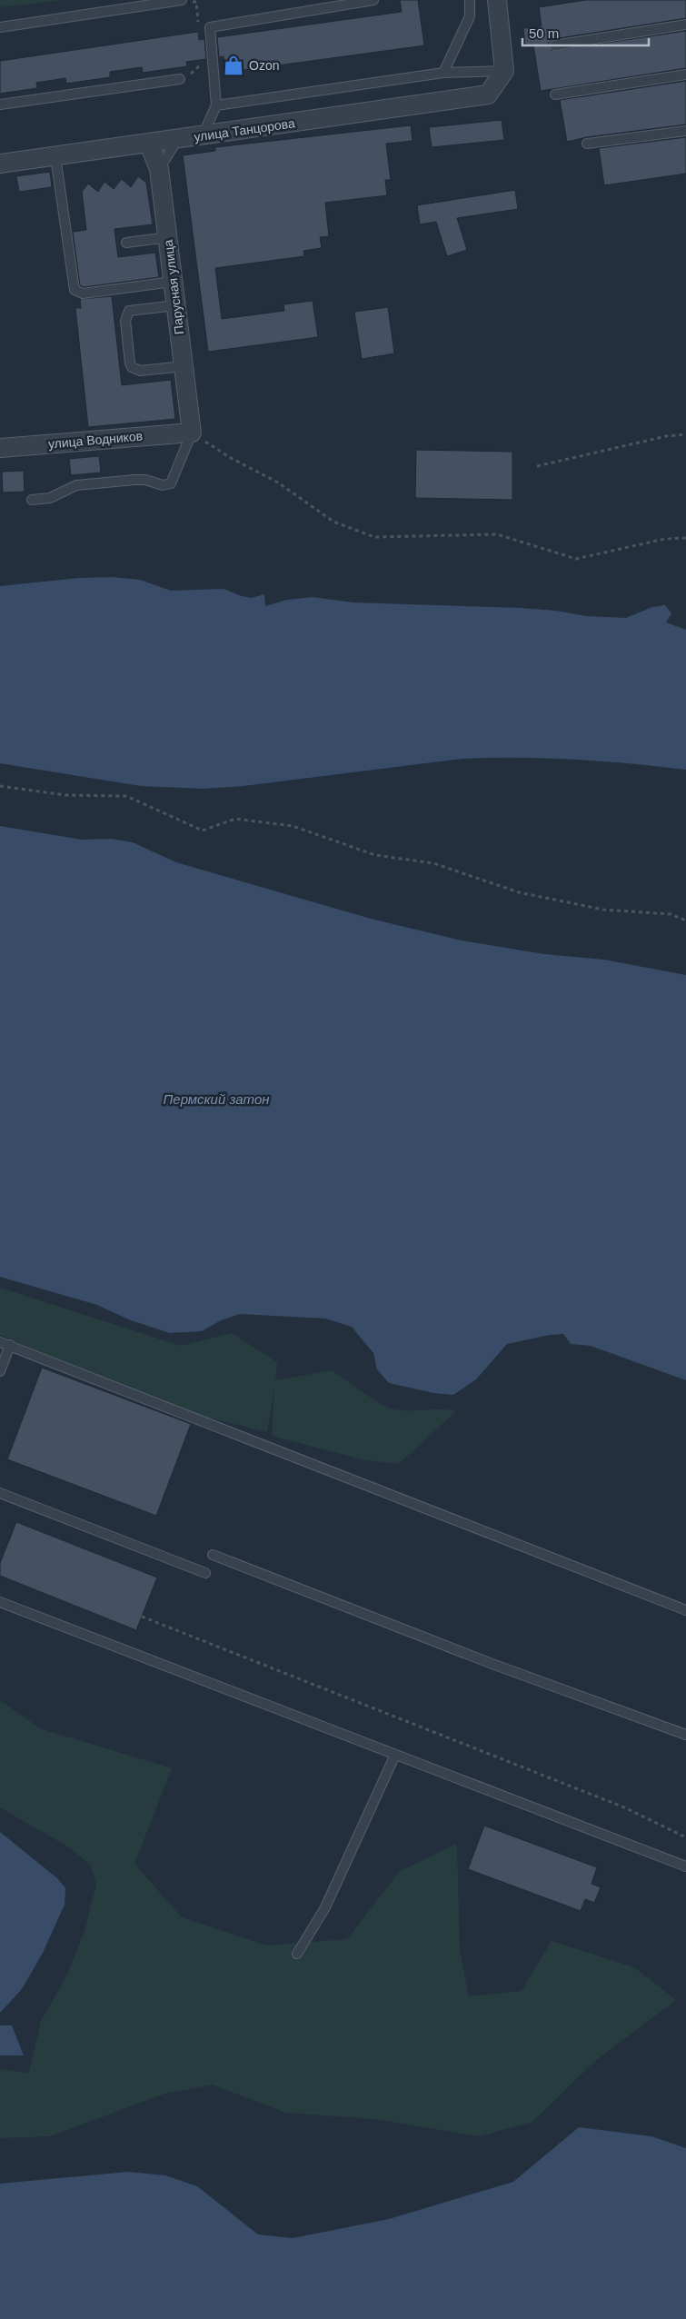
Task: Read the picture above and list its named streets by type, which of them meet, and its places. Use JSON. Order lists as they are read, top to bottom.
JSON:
{
  "streets": {
    "street": ["улица Танцорова", "Парусная улица", "улица Водников"]
  },
  "crossings": [
    ["улица Танцорова", "Парусная улица"],
    ["Парусная улица", "улица Водников"]
  ],
  "water": ["Пермский затон"],
  "places": {
    "shop": ["Ozon"]
  },
  "scale_bar": "50 m"
}
